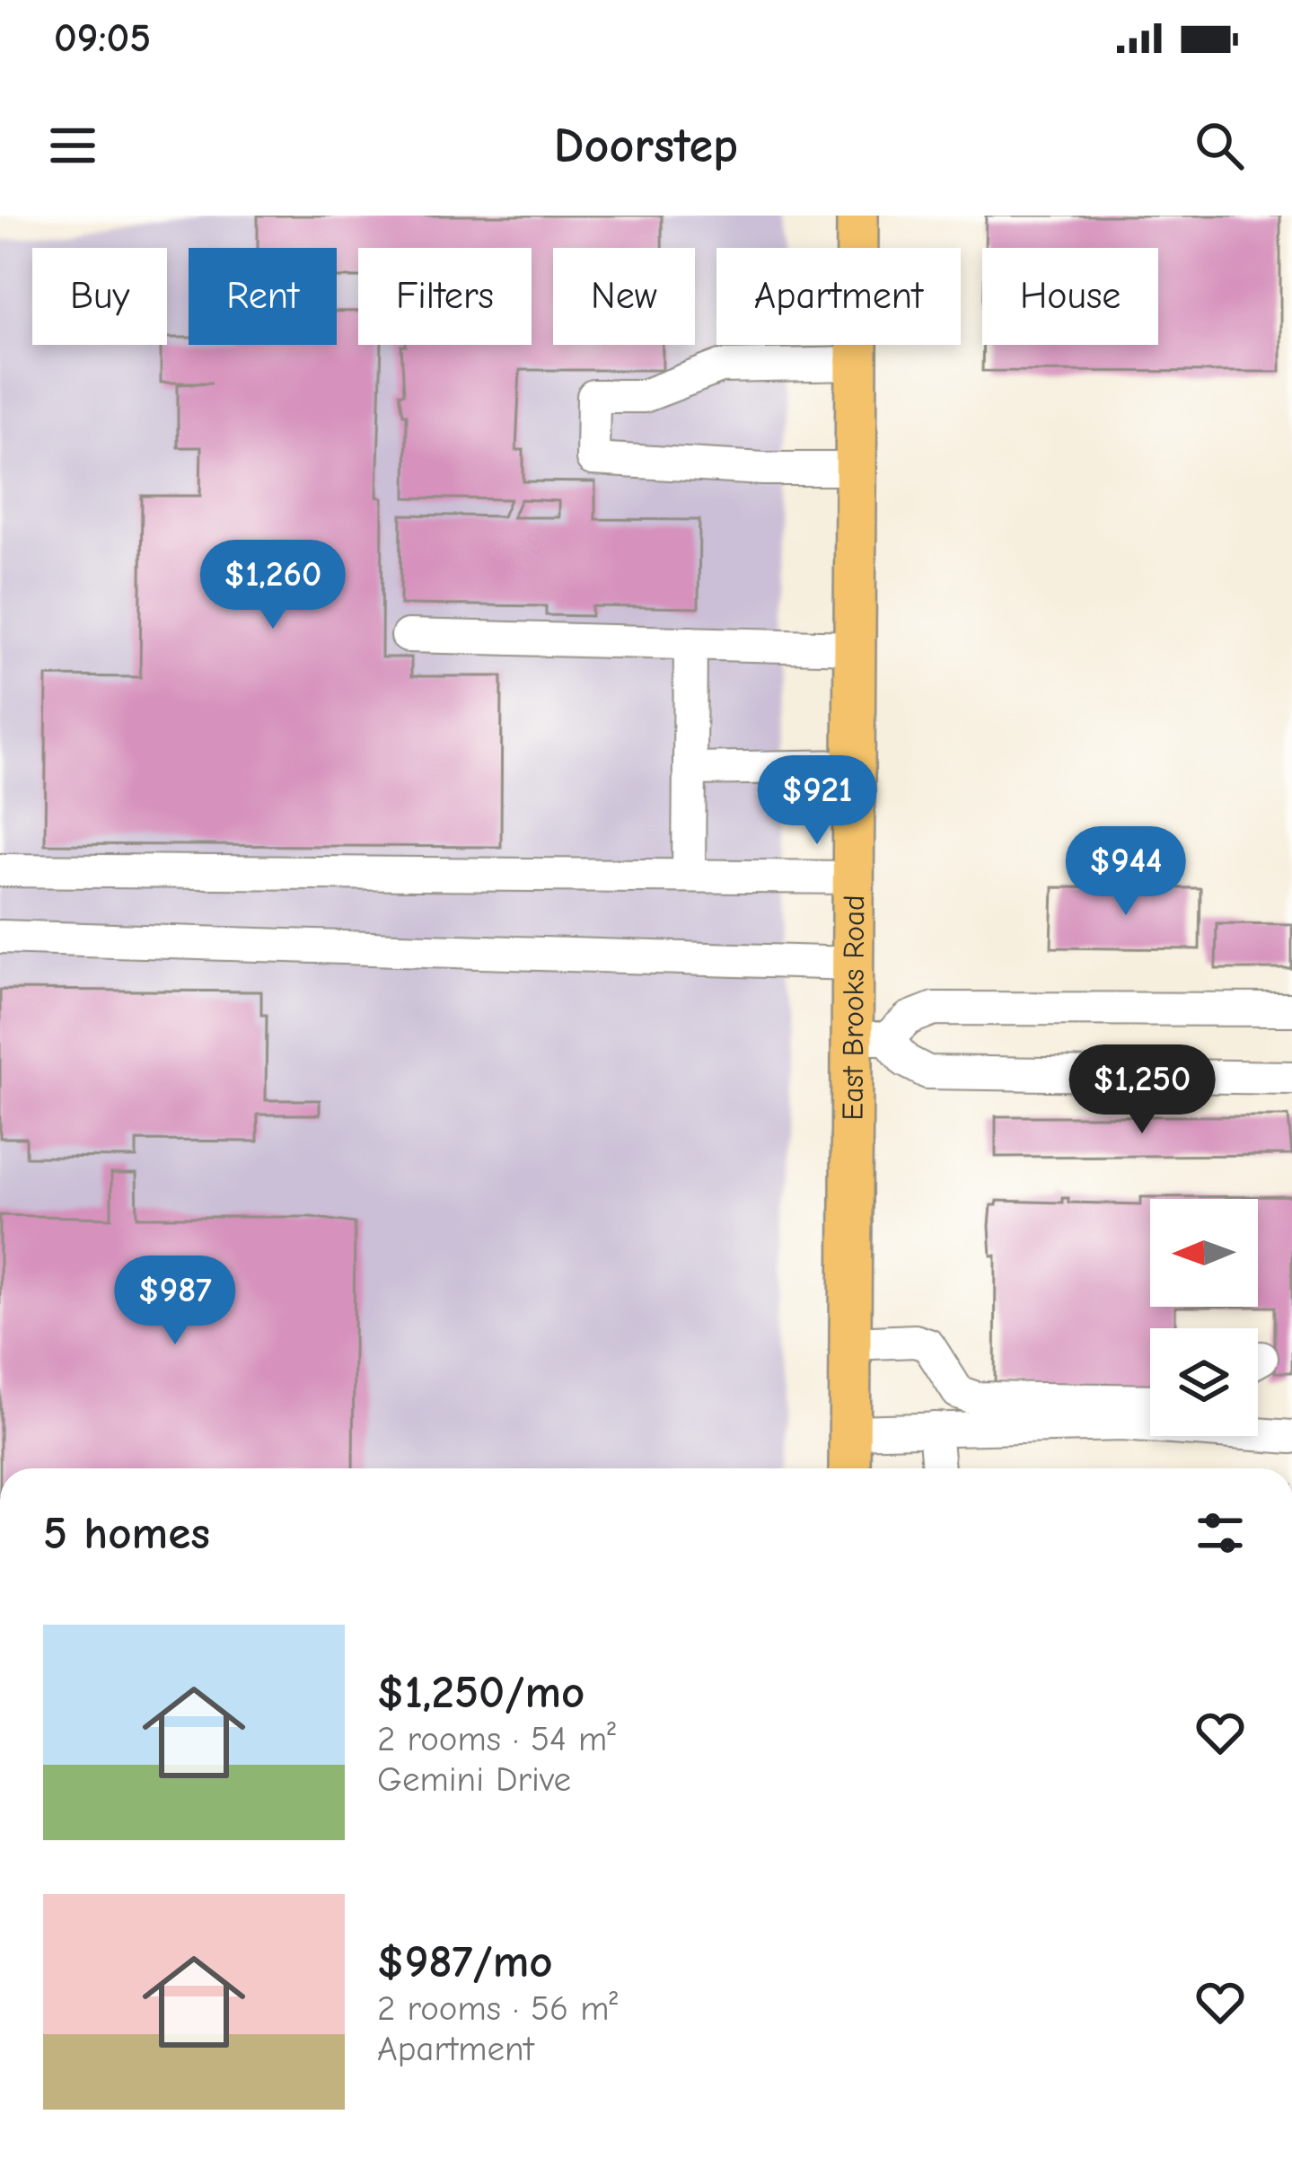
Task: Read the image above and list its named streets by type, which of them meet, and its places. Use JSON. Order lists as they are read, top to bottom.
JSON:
{
  "streets": {
    "main road": ["East Brooks Road"]
  },
  "north": "left",
  "page": {
    "status": "09:05",
    "header": "Doorstep",
    "chip": [
      "Buy",
      "Rent",
      "Filters",
      "New",
      "Apartment",
      "House"
    ],
    "price": [
      "$1,260",
      "$921",
      "$944",
      "$1,250",
      "$987"
    ],
    "heading": "5 homes",
    "list": [
      {
        "name": "$1,250/mo",
        "note": "2 rooms · 54 m² · Gemini Drive"
      },
      {
        "name": "$987/mo",
        "note": "2 rooms · 56 m² · Apartment"
      }
    ]
  }
}
